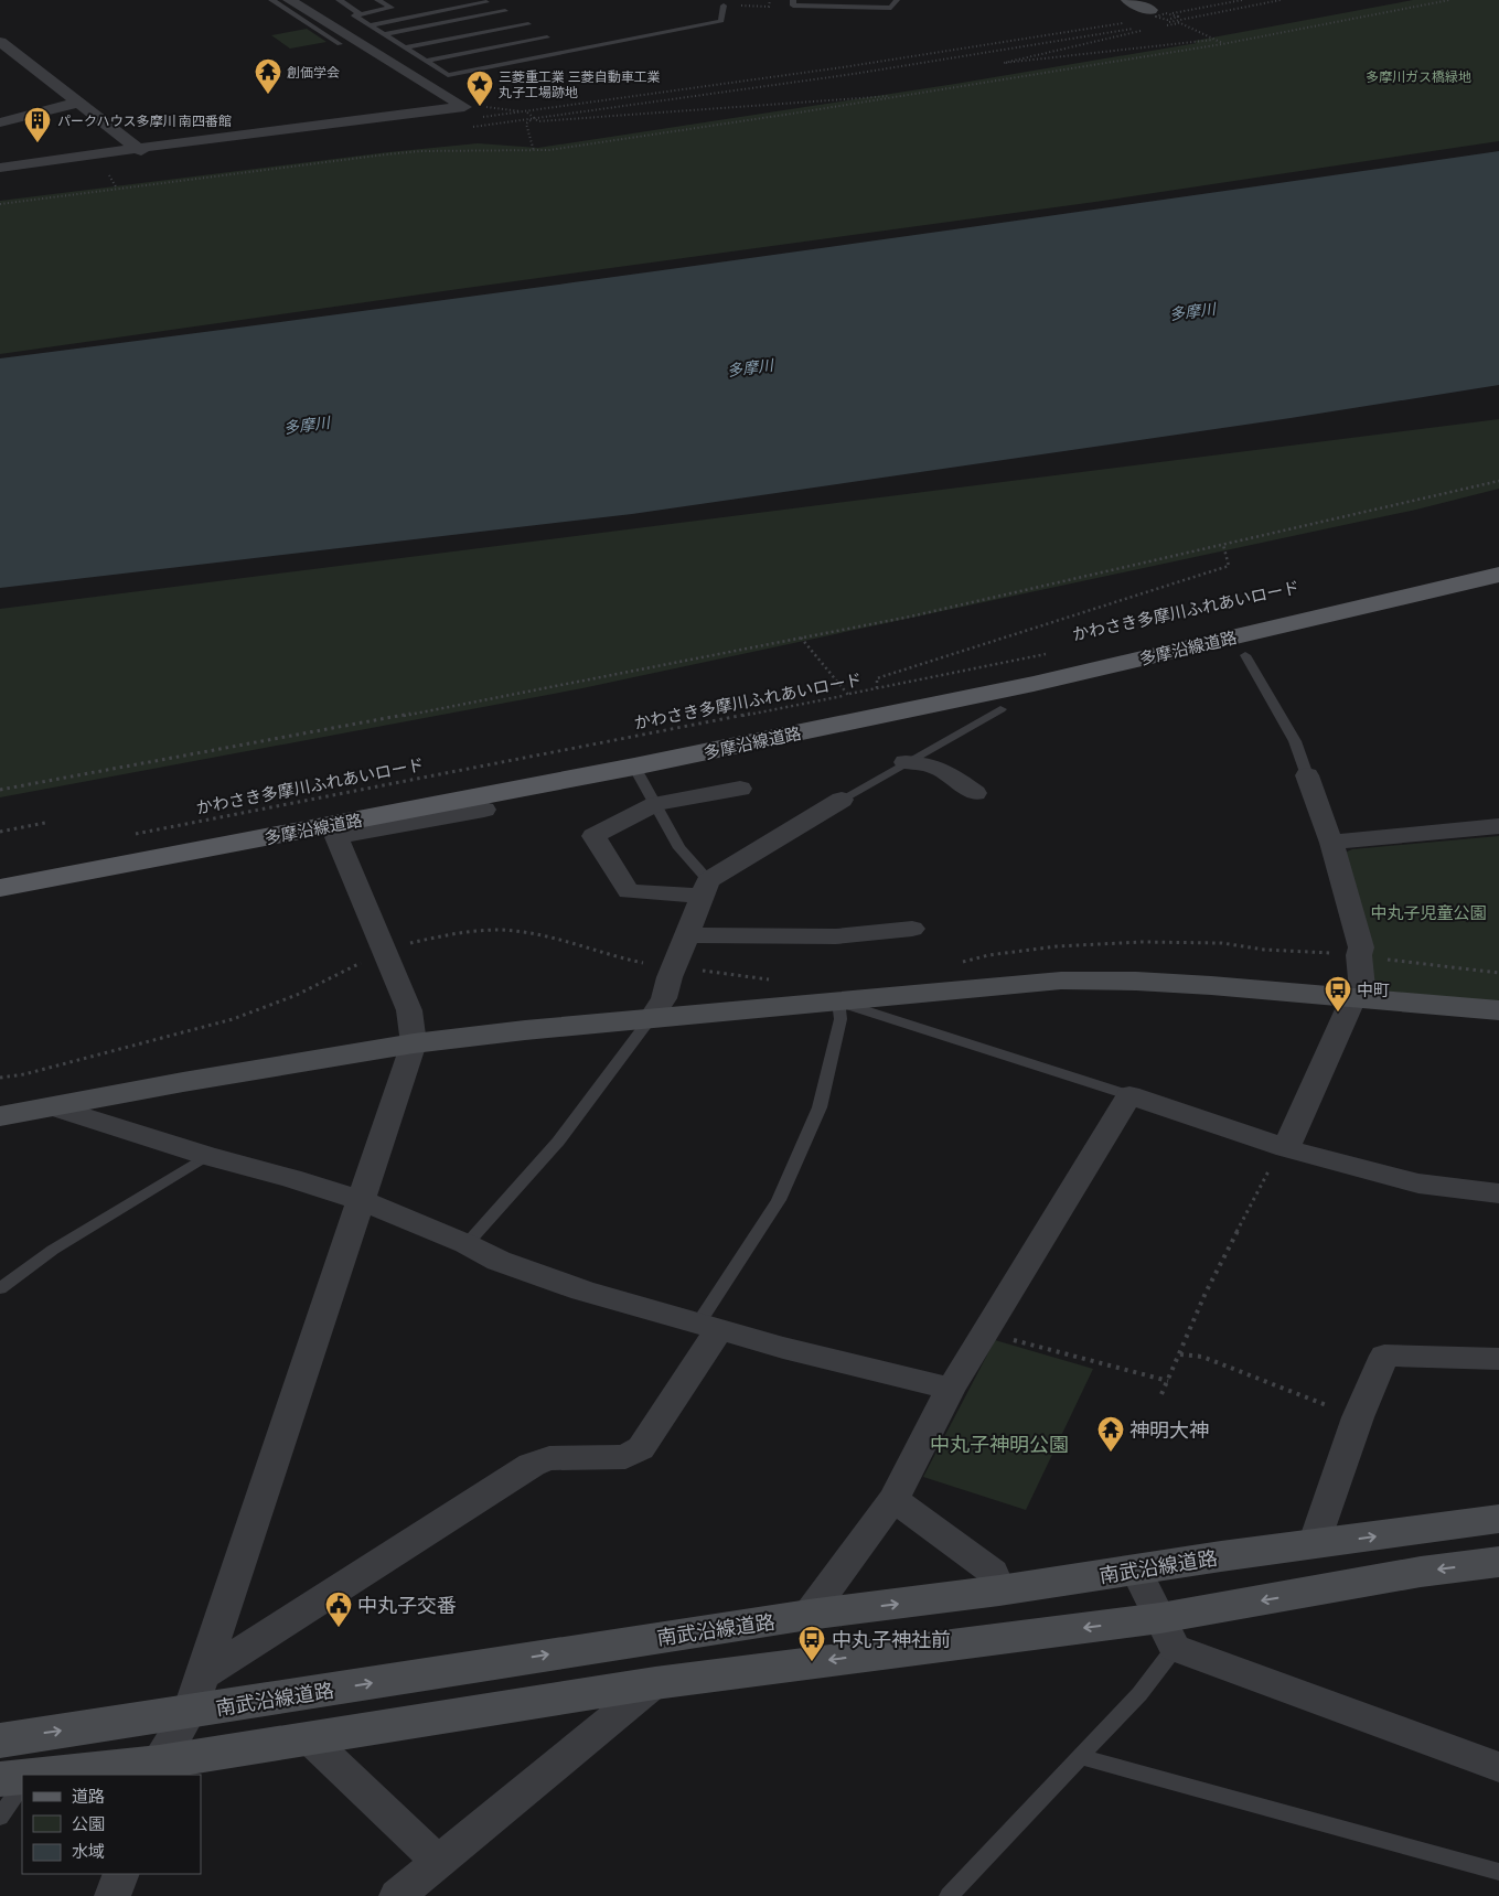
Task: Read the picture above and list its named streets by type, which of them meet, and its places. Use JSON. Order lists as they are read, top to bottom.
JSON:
{
  "streets": {
    "main road": ["多摩沿線道路"],
    "street": ["南武沿線道路"],
    "path": ["かわさき多摩川ふれあいロード"]
  },
  "water": ["多摩川"],
  "parks": ["多摩川ガス橋緑地", "中丸子児童公園", "中丸子神明公園"],
  "places": {
    "temple": ["創価学会", "神明大神"],
    "place": ["三菱重工業 三菱自動車工業 丸子工場跡地"],
    "building": ["パークハウス多摩川 南四番館"],
    "bus stop": ["中町", "中丸子神社前"],
    "public building": ["中丸子交番"]
  },
  "legend": ["道路", "公園", "水域"]
}
